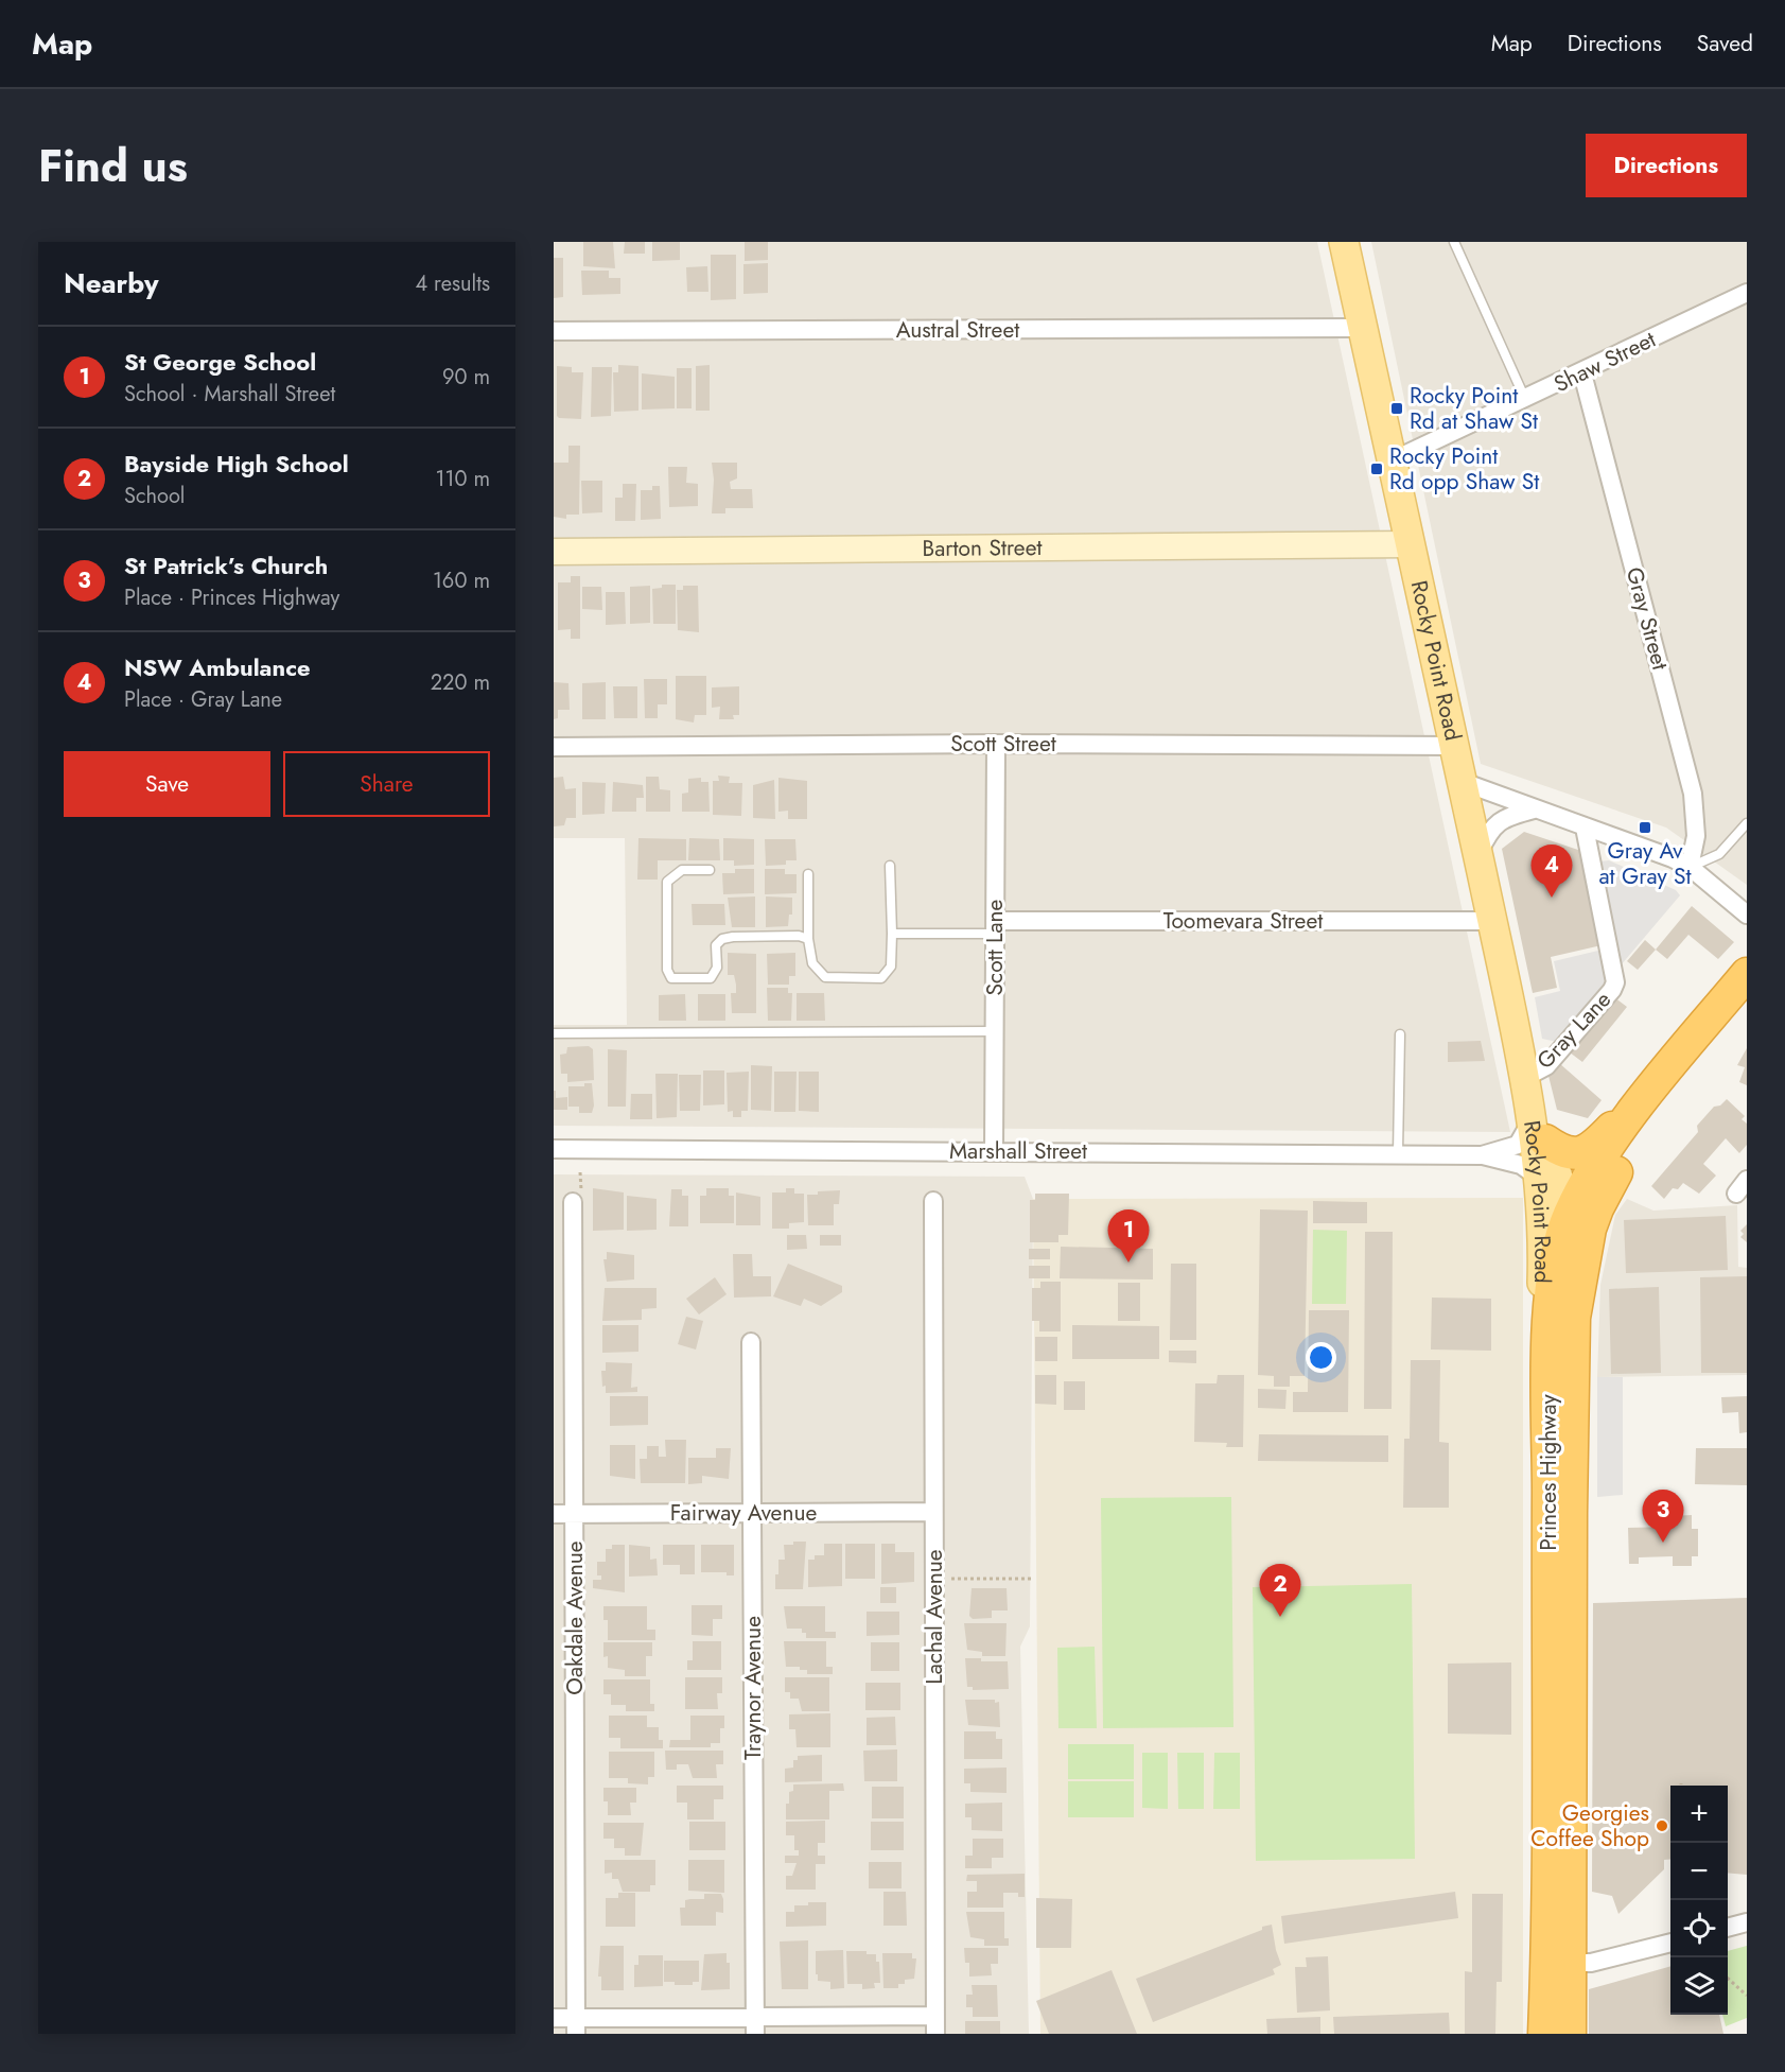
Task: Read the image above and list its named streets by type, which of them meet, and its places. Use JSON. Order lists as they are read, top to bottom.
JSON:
{
  "streets": {
    "highway": ["Princes Highway"],
    "main road": ["Rocky Point Road"],
    "street": [
      "Austral Street",
      "Shaw Street",
      "Barton Street",
      "Gray Street",
      "Scott Street",
      "Toomevara Street",
      "Scott Lane",
      "Gray Lane",
      "Marshall Street",
      "Fairway Avenue",
      "Lachal Avenue",
      "Oakdale Avenue",
      "Traynor Avenue"
    ]
  },
  "crossings": [
    ["Austral Street", "Rocky Point Road"],
    ["Shaw Street", "Gray Street"],
    ["Shaw Street", "Rocky Point Road"],
    ["Barton Street", "Rocky Point Road"],
    ["Rocky Point Road", "Scott Street"],
    ["Rocky Point Road", "Toomevara Street"],
    ["Rocky Point Road", "Gray Lane"],
    ["Rocky Point Road", "Marshall Street"],
    ["Rocky Point Road", "Princes Highway"],
    ["Scott Street", "Scott Lane"],
    ["Toomevara Street", "Scott Lane"],
    ["Scott Lane", "Marshall Street"],
    ["Fairway Avenue", "Lachal Avenue"],
    ["Fairway Avenue", "Oakdale Avenue"],
    ["Fairway Avenue", "Traynor Avenue"]
  ],
  "places": {
    "transit": ["Rocky Point Rd at Shaw St", "Rocky Point Rd opp Shaw St", "Gray Av at Gray St"],
    "other": ["Georgies Coffee Shop"]
  },
  "page": {
    "header": "Map",
    "nav": ["Map", "Directions", "Saved"],
    "title": "Find us",
    "buttons": [
      "Directions",
      ["Save", "Share"]
    ],
    "heading": ["Nearby", "4 results"],
    "list": [
      {
        "mark": "1",
        "name": "St George School",
        "note": "School · Marshall Street",
        "value": "90 m"
      },
      {
        "mark": "2",
        "name": "Bayside High School",
        "note": "School",
        "value": "110 m"
      },
      {
        "mark": "3",
        "name": "St Patrick’s Church",
        "note": "Place · Princes Highway",
        "value": "160 m"
      },
      {
        "mark": "4",
        "name": "NSW Ambulance",
        "note": "Place · Gray Lane",
        "value": "220 m"
      }
    ],
    "pins": [
      "4",
      "1",
      "3",
      "2"
    ],
    "map_buttons": ["+", "−"]
  }
}
